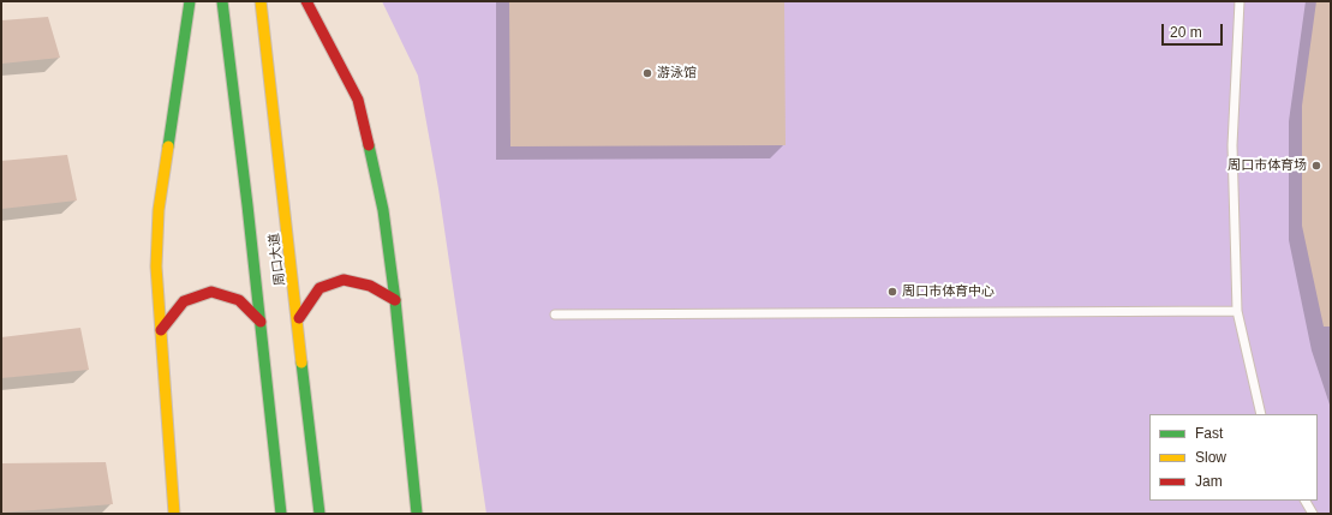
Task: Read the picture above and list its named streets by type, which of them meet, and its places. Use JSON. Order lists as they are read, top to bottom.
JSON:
{
  "streets": {
    "main road": ["周口大道"]
  },
  "places": ["游泳馆", "周口市体育场", "周口市体育中心"],
  "legend": ["Fast", "Slow", "Jam"],
  "scale_bar": "20 m"
}
